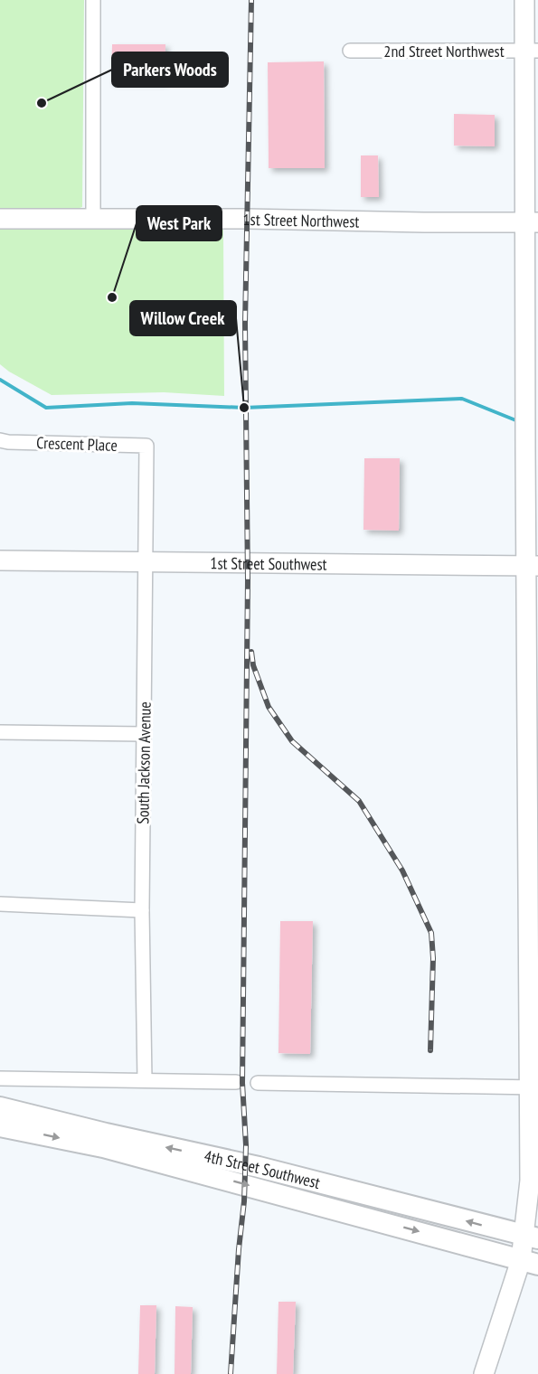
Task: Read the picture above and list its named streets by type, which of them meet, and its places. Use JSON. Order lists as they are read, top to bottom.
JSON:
{
  "streets": {
    "main road": ["1st Street Northwest", "1st Street Southwest", "4th Street Southwest"],
    "street": ["2nd Street Northwest", "Crescent Place", "South Jackson Avenue"]
  },
  "crossings": [
    ["Crescent Place", "South Jackson Avenue"],
    ["1st Street Southwest", "South Jackson Avenue"]
  ],
  "places": ["Parkers Woods", "West Park", "Willow Creek"]
}
